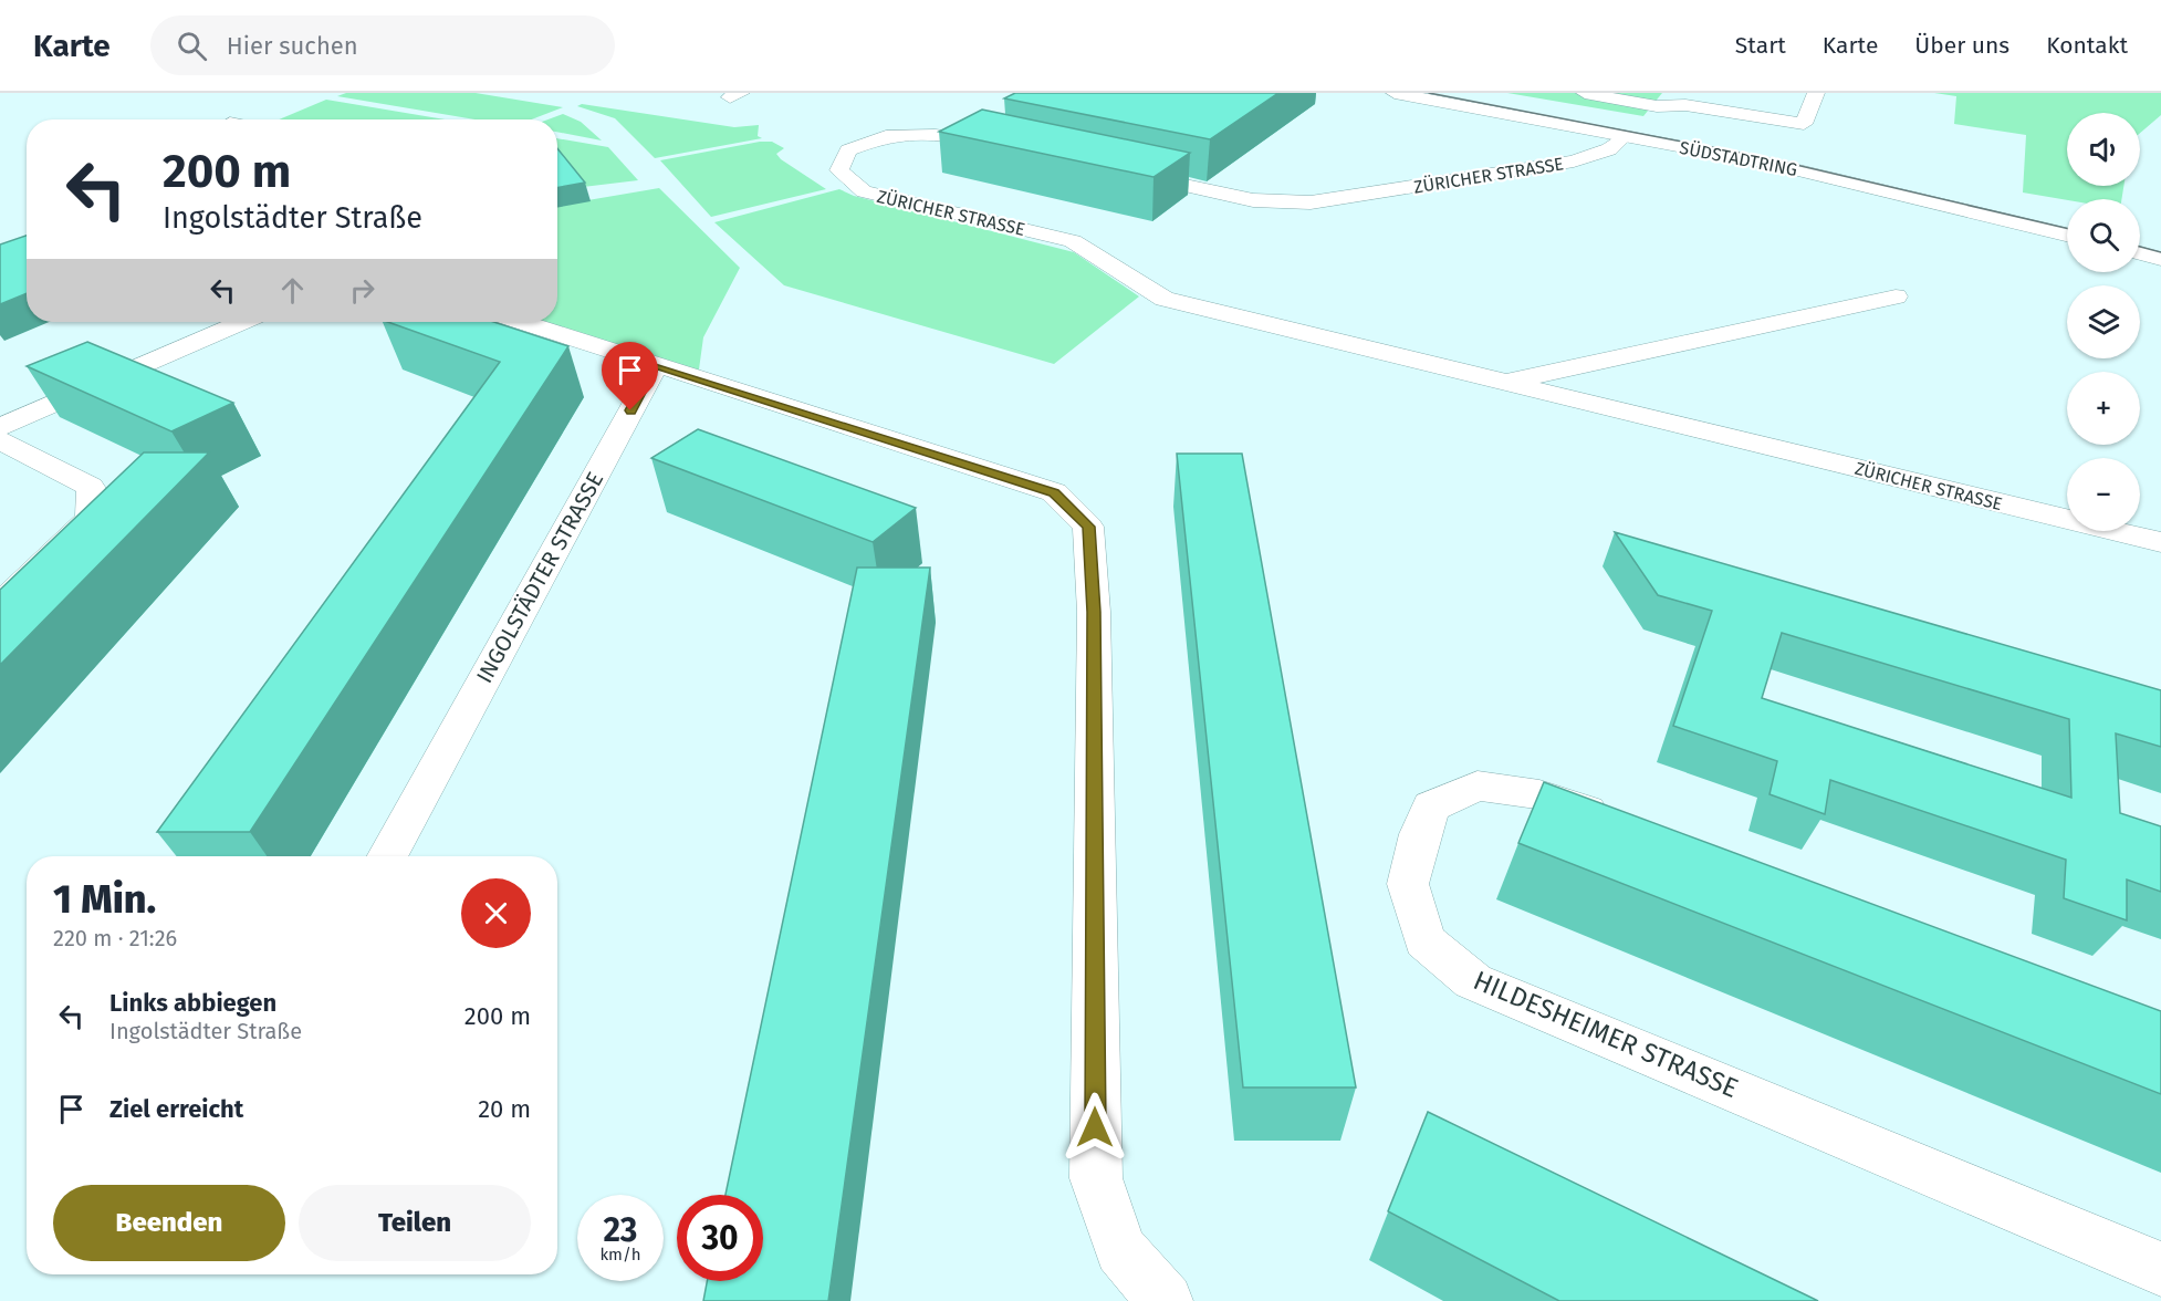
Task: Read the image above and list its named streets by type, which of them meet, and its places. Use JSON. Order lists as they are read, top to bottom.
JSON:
{
  "streets": {
    "street": [
      "SÜDSTADTRING",
      "ZÜRICHER STRASSE",
      "INGOLSTÄDTER STRASSE",
      "HILDESHEIMER STRASSE"
    ]
  },
  "crossings": [
    ["SÜDSTADTRING", "ZÜRICHER STRASSE"]
  ],
  "page": {
    "header": "Karte",
    "search": "Hier suchen",
    "nav": [
      "Start",
      "Karte",
      "Über uns",
      "Kontakt"
    ],
    "map_buttons": ["+", "−"],
    "turn": ["200 m", "Ingolstädter Straße"],
    "heading": ["1 Min.", "220 m · 21:26"],
    "list": [
      {
        "name": "Links abbiegen",
        "note": "Ingolstädter Straße",
        "value": "200 m"
      },
      {
        "name": "Ziel erreicht",
        "value": "20 m"
      }
    ],
    "buttons": ["Beenden", "Teilen"],
    "speed": "23 km/h",
    "limit": "30"
  }
}
